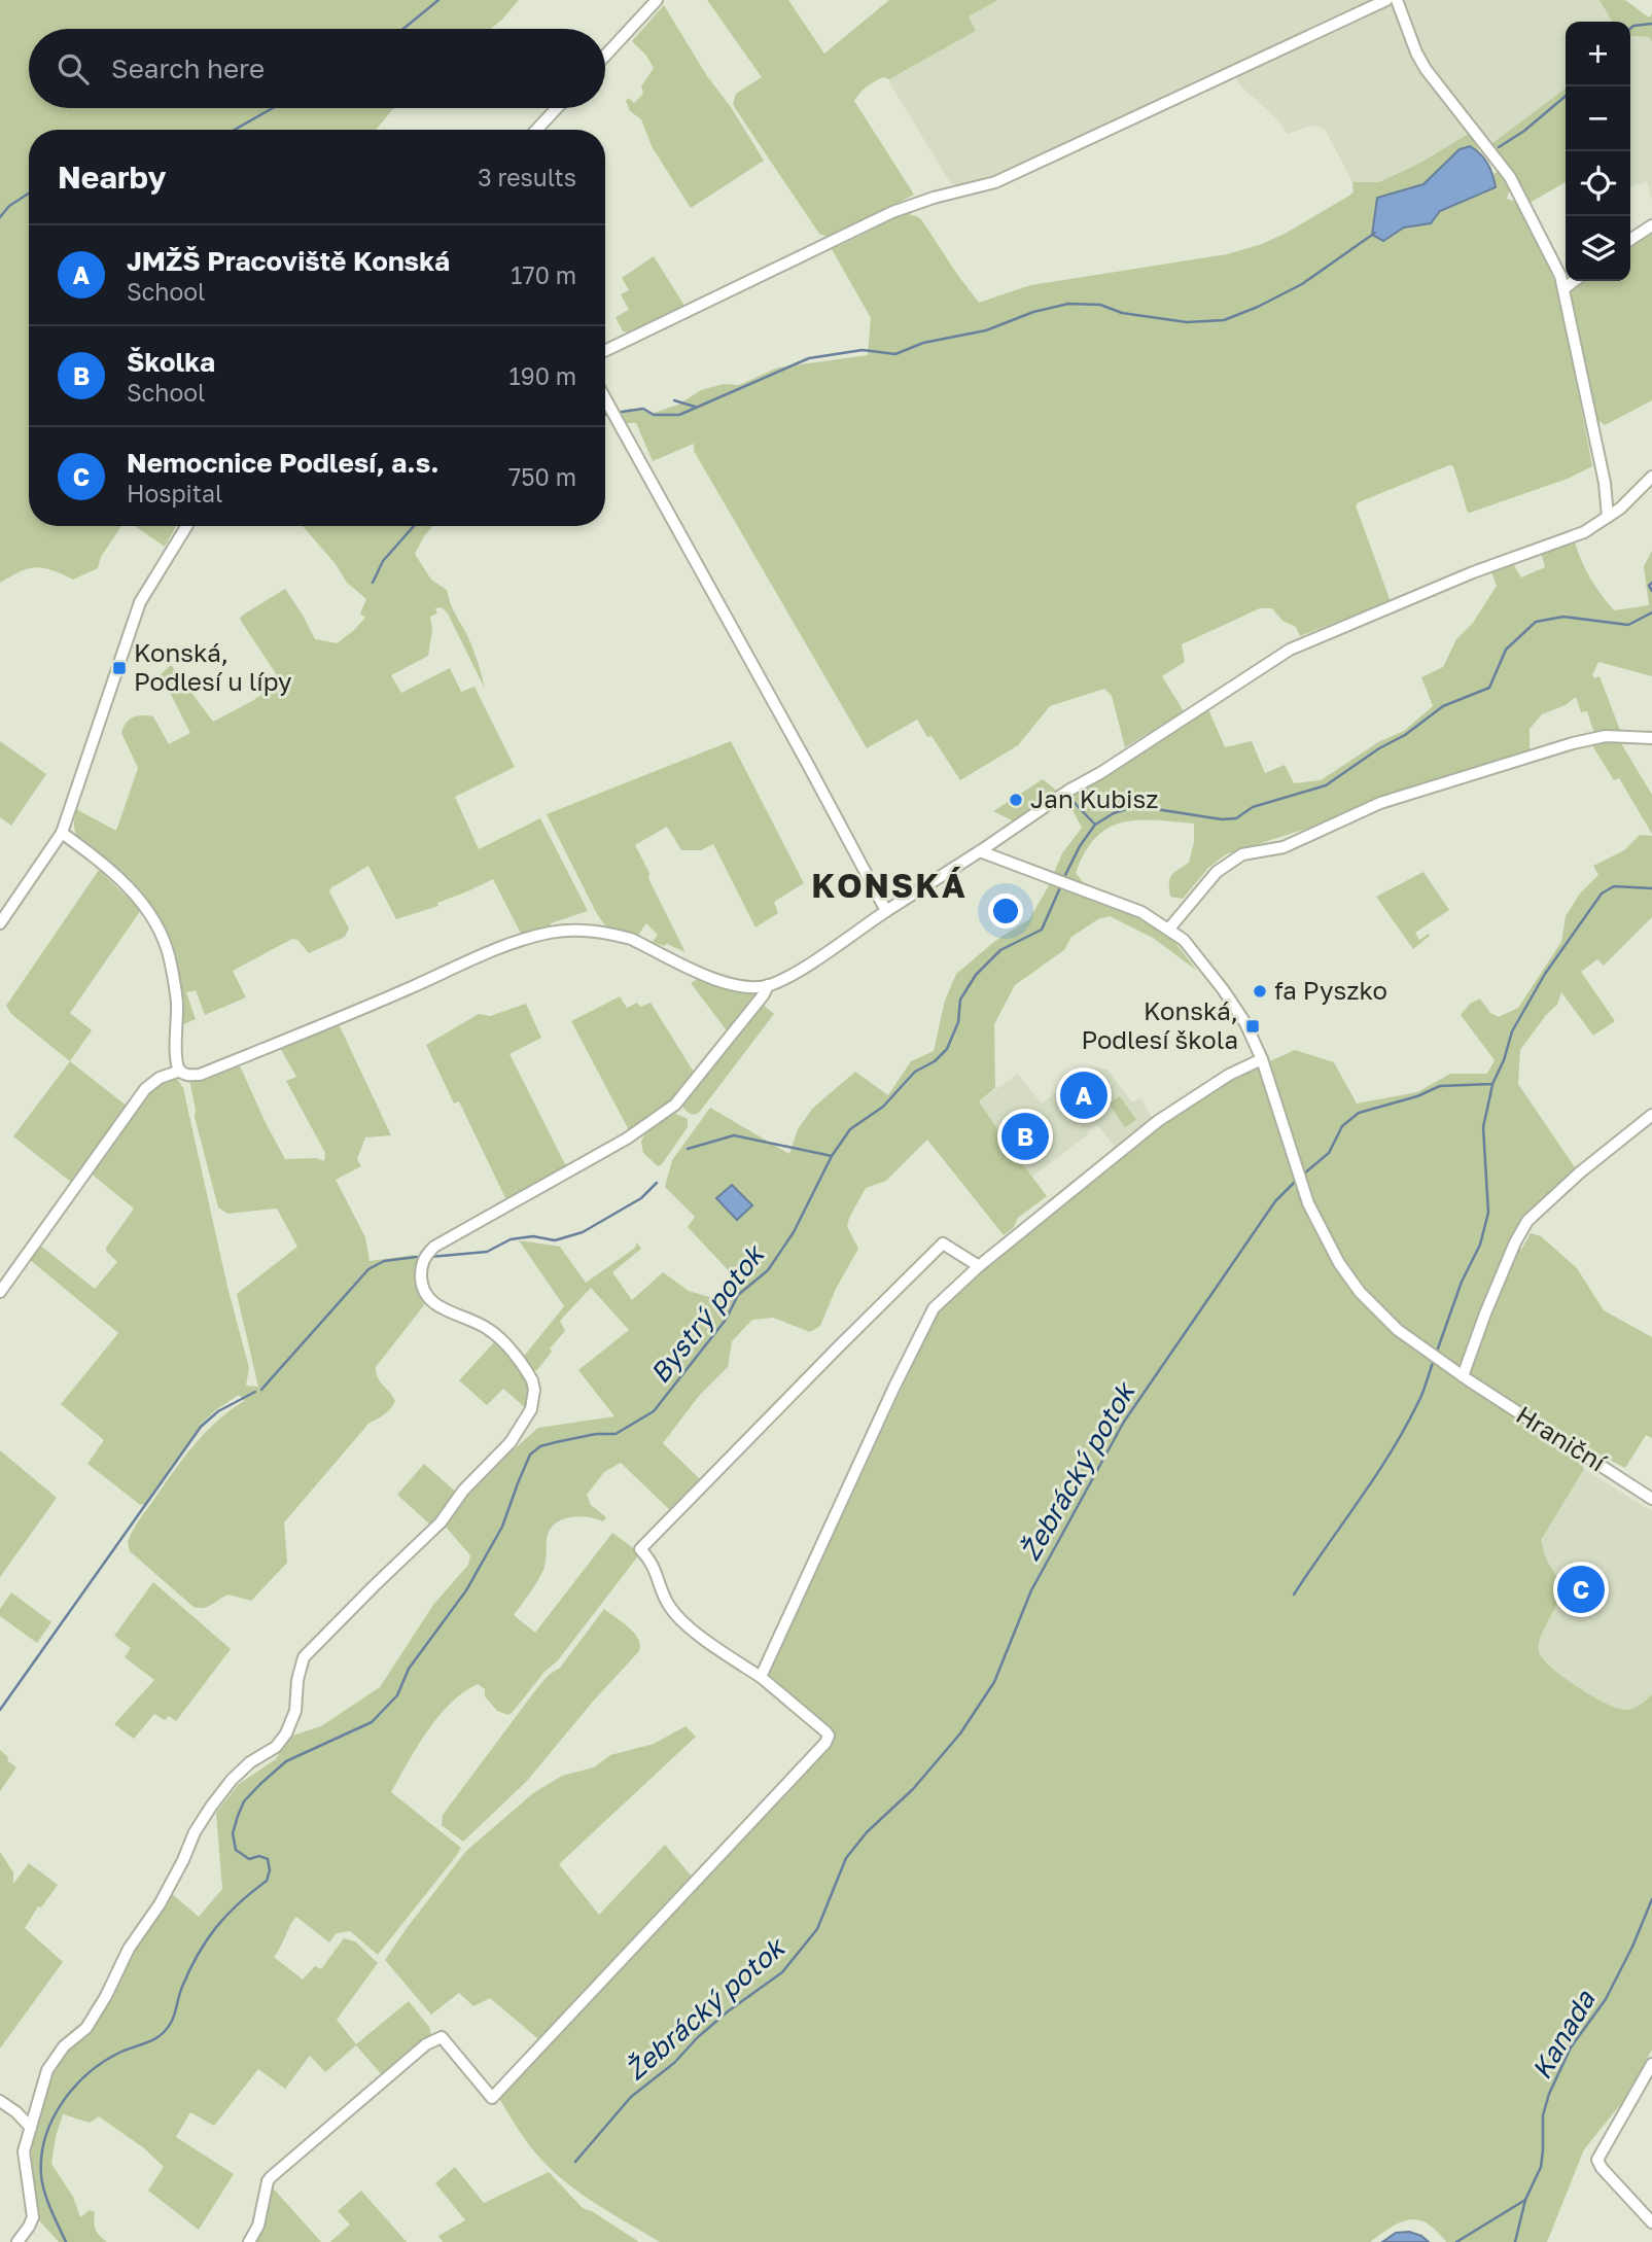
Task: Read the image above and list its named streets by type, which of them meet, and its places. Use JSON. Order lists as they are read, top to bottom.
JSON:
{
  "streets": {
    "street": ["Hraniční"]
  },
  "districts": ["KONSKÁ"],
  "water": ["Bystrý potok", "Žebrácký potok", "Kanada"],
  "places": {
    "transit": ["Konská, Podlesí u lípy", "Konská, Podlesí škola"],
    "other": ["Jan Kubisz", "fa Pyszko"]
  },
  "page": {
    "map_buttons": ["+", "−"],
    "search": "Search here",
    "heading": ["Nearby", "3 results"],
    "list": [
      {
        "mark": "A",
        "name": "JMŽŠ Pracoviště Konská",
        "note": "School",
        "value": "170 m"
      },
      {
        "mark": "B",
        "name": "Školka",
        "note": "School",
        "value": "190 m"
      },
      {
        "mark": "C",
        "name": "Nemocnice Podlesí, a.s.",
        "note": "Hospital",
        "value": "750 m"
      }
    ],
    "pins": ["A", "B", "C"]
  }
}
